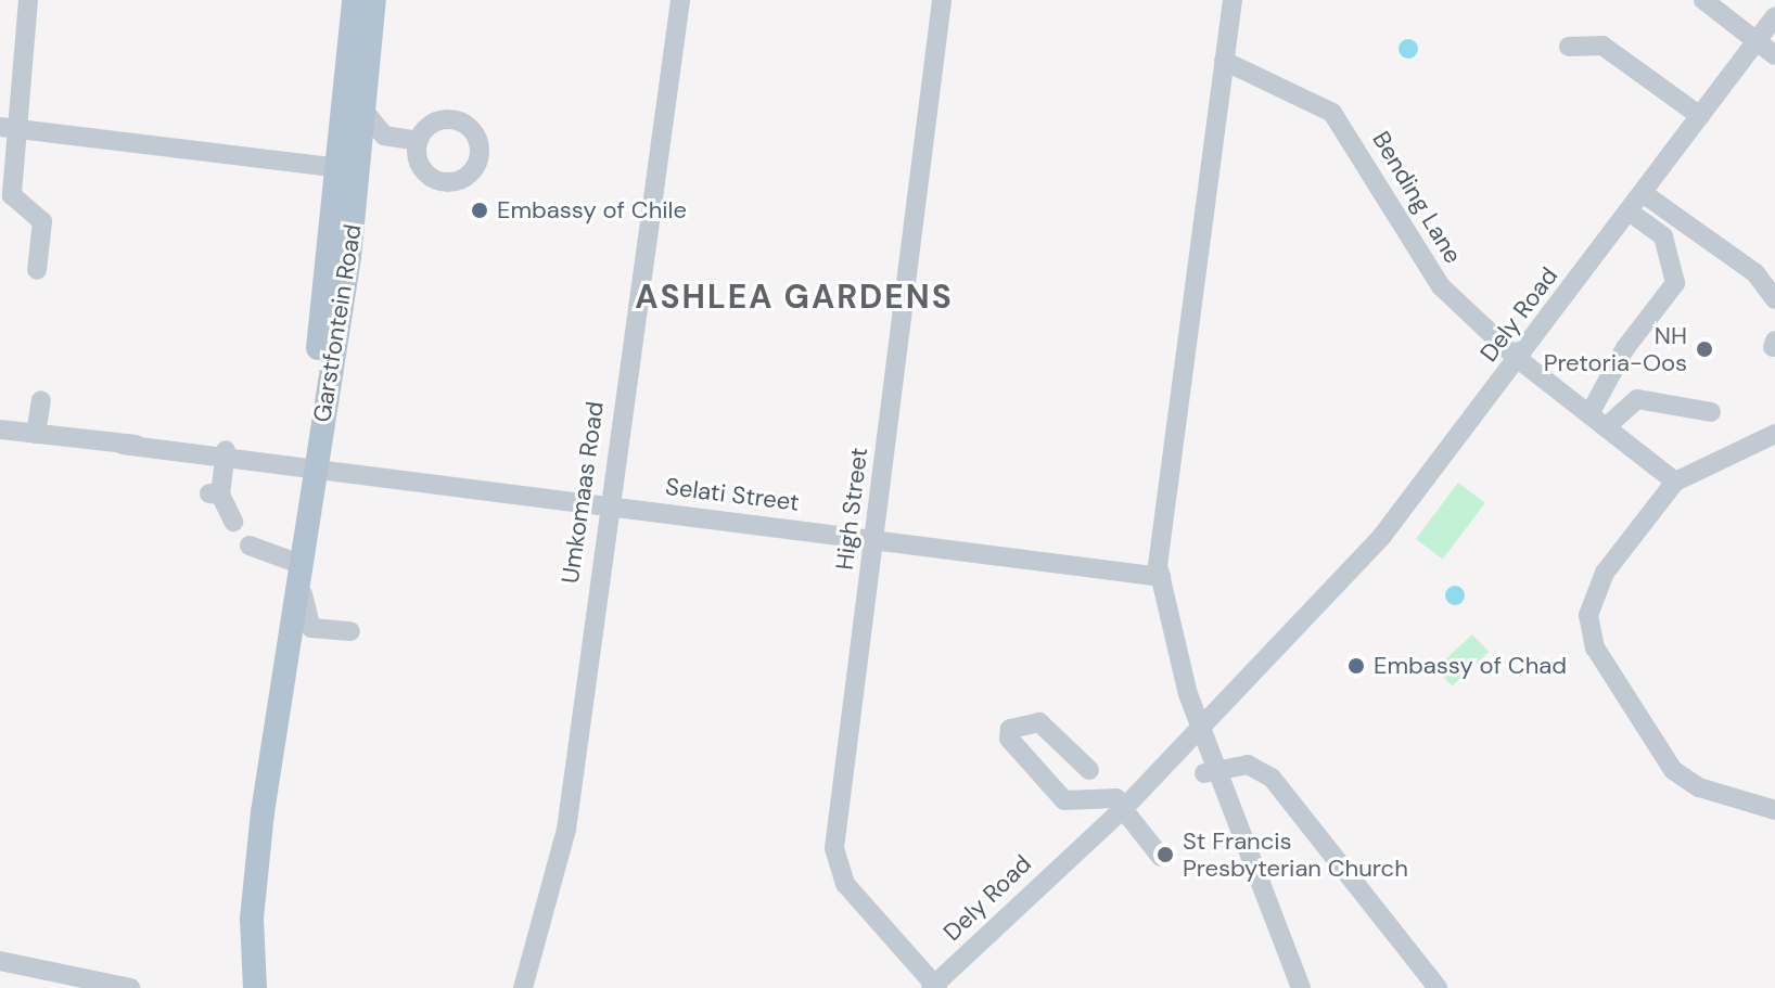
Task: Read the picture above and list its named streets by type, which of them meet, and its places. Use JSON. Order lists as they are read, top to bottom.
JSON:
{
  "streets": {
    "main road": ["Garstfontein Road"],
    "street": [
      "Bending Lane",
      "Dely Road",
      "Umkomaas Road",
      "Selati Street",
      "High Street"
    ]
  },
  "crossings": [
    ["Bending Lane", "Dely Road"],
    ["Dely Road", "High Street"],
    ["Garstfontein Road", "Selati Street"],
    ["Umkomaas Road", "Selati Street"],
    ["Selati Street", "High Street"]
  ],
  "districts": ["ASHLEA GARDENS"],
  "places": [
    "Embassy of Chile",
    "NH Pretoria-Oos",
    "Embassy of Chad",
    "St Francis Presbyterian Church"
  ]
}
